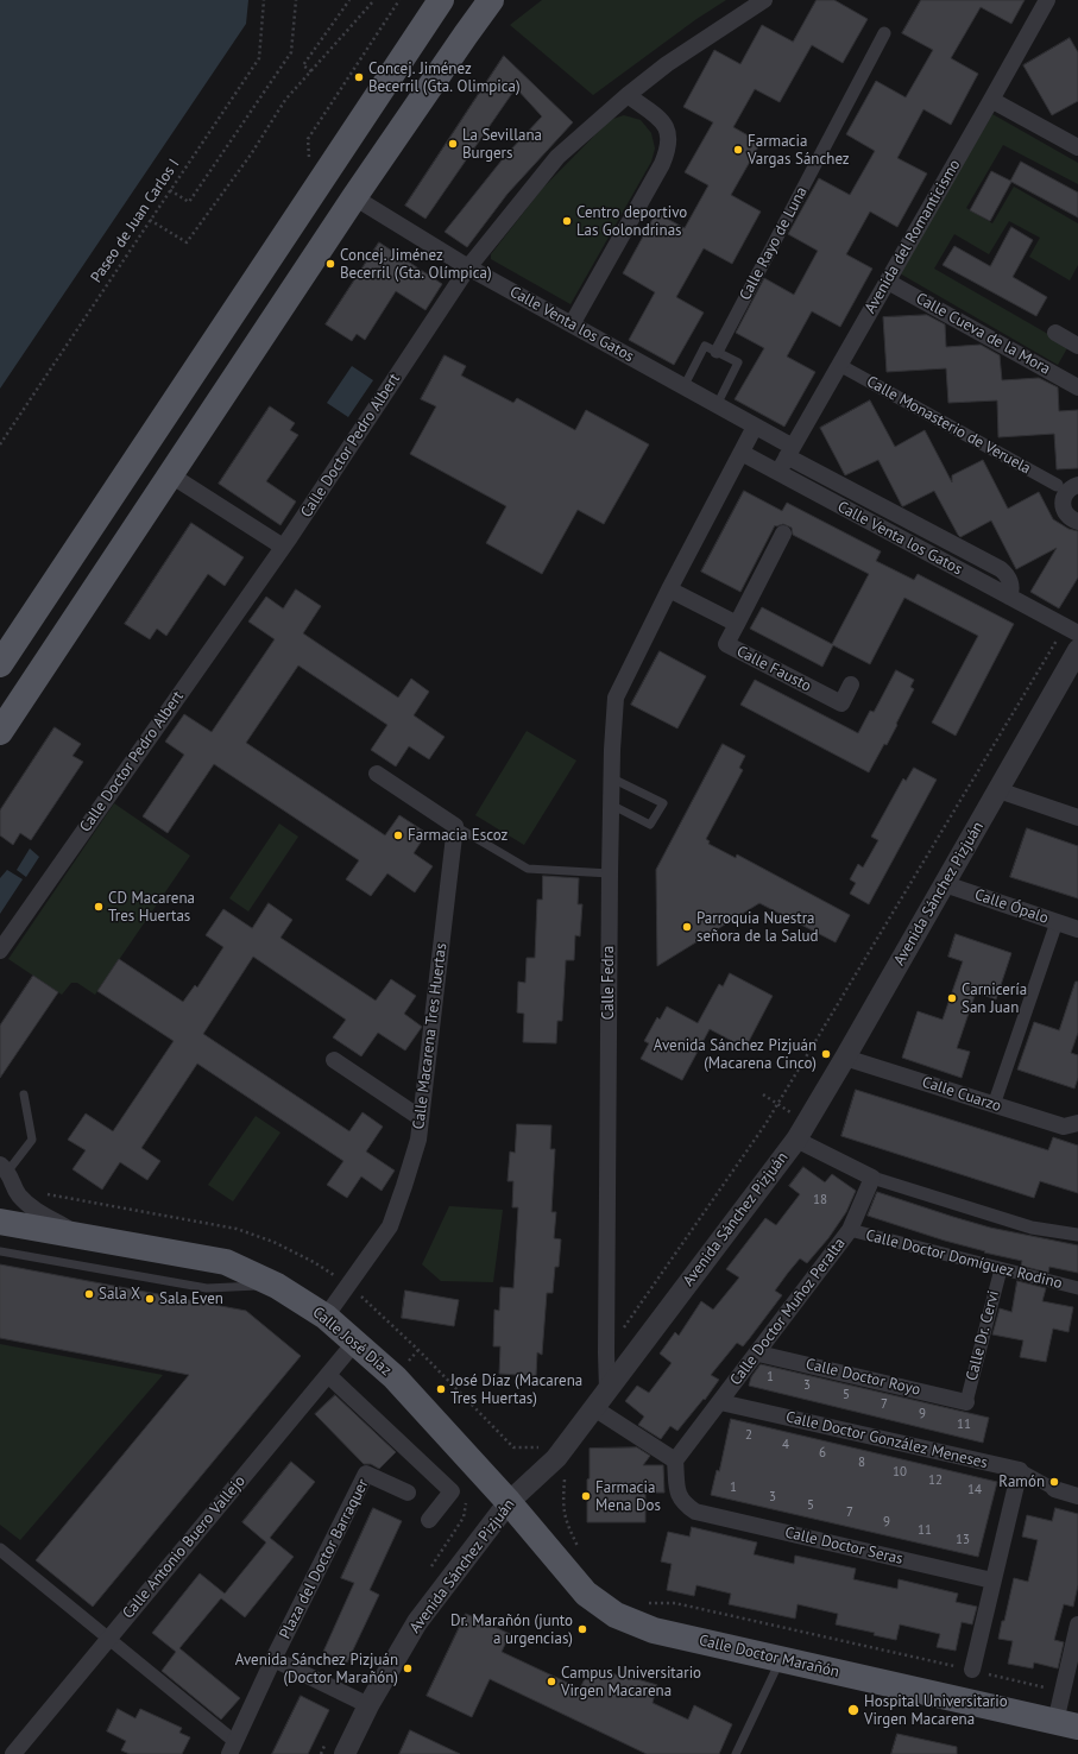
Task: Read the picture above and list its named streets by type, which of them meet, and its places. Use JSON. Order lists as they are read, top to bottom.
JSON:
{
  "streets": {
    "main road": ["Calle José Díaz", "Calle Doctor Marañón"],
    "street": [
      "Avenida del Romanticismo",
      "Calle Rayo de Luna",
      "Calle Venta los Gatos",
      "Calle Cueva de la Mora",
      "Calle Monasterio de Veruela",
      "Calle Doctor Pedro Albert",
      "Calle Fausto",
      "Avenida Sánchez Pizjuán",
      "Calle Ópalo",
      "Calle Fedra",
      "Calle Macarena Tres Huertas",
      "Calle Cuarzo",
      "Calle Doctor Domíguez Rodino",
      "Calle Doctor Muñoz Peralta",
      "Calle Dr. Cervi",
      "Calle Doctor Royo",
      "Calle Doctor González Meneses",
      "Calle Doctor Seras",
      "Calle Antonio Buero Vallejo",
      "Plaza del Doctor Barraquer"
    ],
    "path": ["Paseo de Juan Carlos I"]
  },
  "crossings": [
    ["Avenida del Romanticismo", "Calle Venta los Gatos"],
    ["Avenida del Romanticismo", "Calle Cueva de la Mora"],
    ["Avenida del Romanticismo", "Calle Monasterio de Veruela"],
    ["Calle Venta los Gatos", "Calle Doctor Pedro Albert"],
    ["Calle Fausto", "Calle Fedra"],
    ["Avenida Sánchez Pizjuán", "Calle Ópalo"],
    ["Avenida Sánchez Pizjuán", "Calle Fedra"],
    ["Avenida Sánchez Pizjuán", "Calle Cuarzo"],
    ["Avenida Sánchez Pizjuán", "Calle José Díaz"],
    ["Avenida Sánchez Pizjuán", "Plaza del Doctor Barraquer"],
    ["Avenida Sánchez Pizjuán", "Calle Doctor Marañón"],
    ["Calle Macarena Tres Huertas", "Calle José Díaz"],
    ["Calle Doctor Domíguez Rodino", "Calle Doctor Muñoz Peralta"],
    ["Calle Doctor Domíguez Rodino", "Calle Dr. Cervi"],
    ["Calle Doctor Muñoz Peralta", "Calle Doctor Royo"],
    ["Calle Doctor Muñoz Peralta", "Calle Doctor González Meneses"],
    ["Calle Doctor Muñoz Peralta", "Calle Doctor Seras"],
    ["Calle Dr. Cervi", "Calle Doctor Royo"],
    ["Calle José Díaz", "Calle Antonio Buero Vallejo"],
    ["Calle José Díaz", "Calle Doctor Marañón"]
  ],
  "places": [
    "Concej. Jiménez Becerril (Gta. Olimpica)",
    "La Sevillana Burgers",
    "Farmacia Vargas Sánchez",
    "Centro deportivo Las Golondrinas",
    "Concej. Jiménez Becerril (Gta. Olímpica)",
    "Farmacia Escoz",
    "CD Macarena Tres Huertas",
    "Parroquia Nuestra señora de la Salud",
    "Carnicería San Juan",
    "Avenida Sánchez Pizjuán (Macarena Cinco)",
    "Sala X",
    "Sala Even",
    "José Díaz (Macarena Tres Huertas)",
    "Ramón",
    "Farmacia Mena Dos",
    "Dr. Marañón (junto a urgencias)",
    "Avenida Sánchez Pizjuán (Doctor Marañón)",
    "Campus Universitario Virgen Macarena",
    "Hospital Universitario Virgen Macarena"
  ],
  "house_numbers": [
    "18",
    "1",
    "3",
    "5",
    "7",
    "9",
    "11",
    "2",
    "4",
    "6",
    "8",
    "10",
    "12",
    "1",
    "14",
    "3",
    "5",
    "7",
    "9",
    "11",
    "13"
  ]
}
